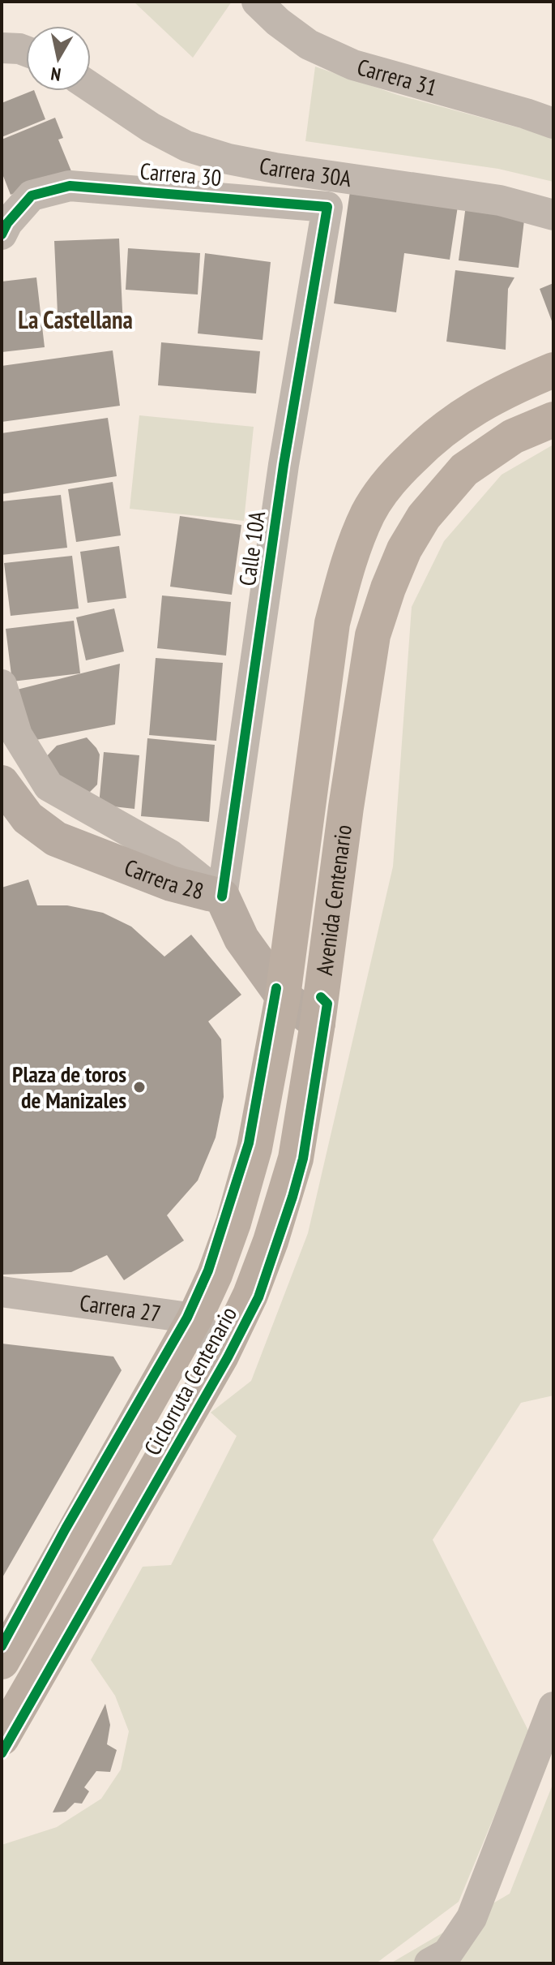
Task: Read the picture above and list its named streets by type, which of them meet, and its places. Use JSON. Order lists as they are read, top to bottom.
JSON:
{
  "streets": {
    "main road": ["Avenida Centenario"],
    "street": [
      "Carrera 31",
      "Carrera 30A",
      "Carrera 30",
      "Calle 10A",
      "Carrera 28",
      "Carrera 27"
    ],
    "cycle path": ["Ciclorruta Centenario"]
  },
  "crossings": [
    ["Carrera 30", "Calle 10A"],
    ["Calle 10A", "Carrera 28"],
    ["Avenida Centenario", "Carrera 27"]
  ],
  "districts": ["La Castellana"],
  "places": ["Plaza de toros de Manizales"],
  "north": "bottom"
}
